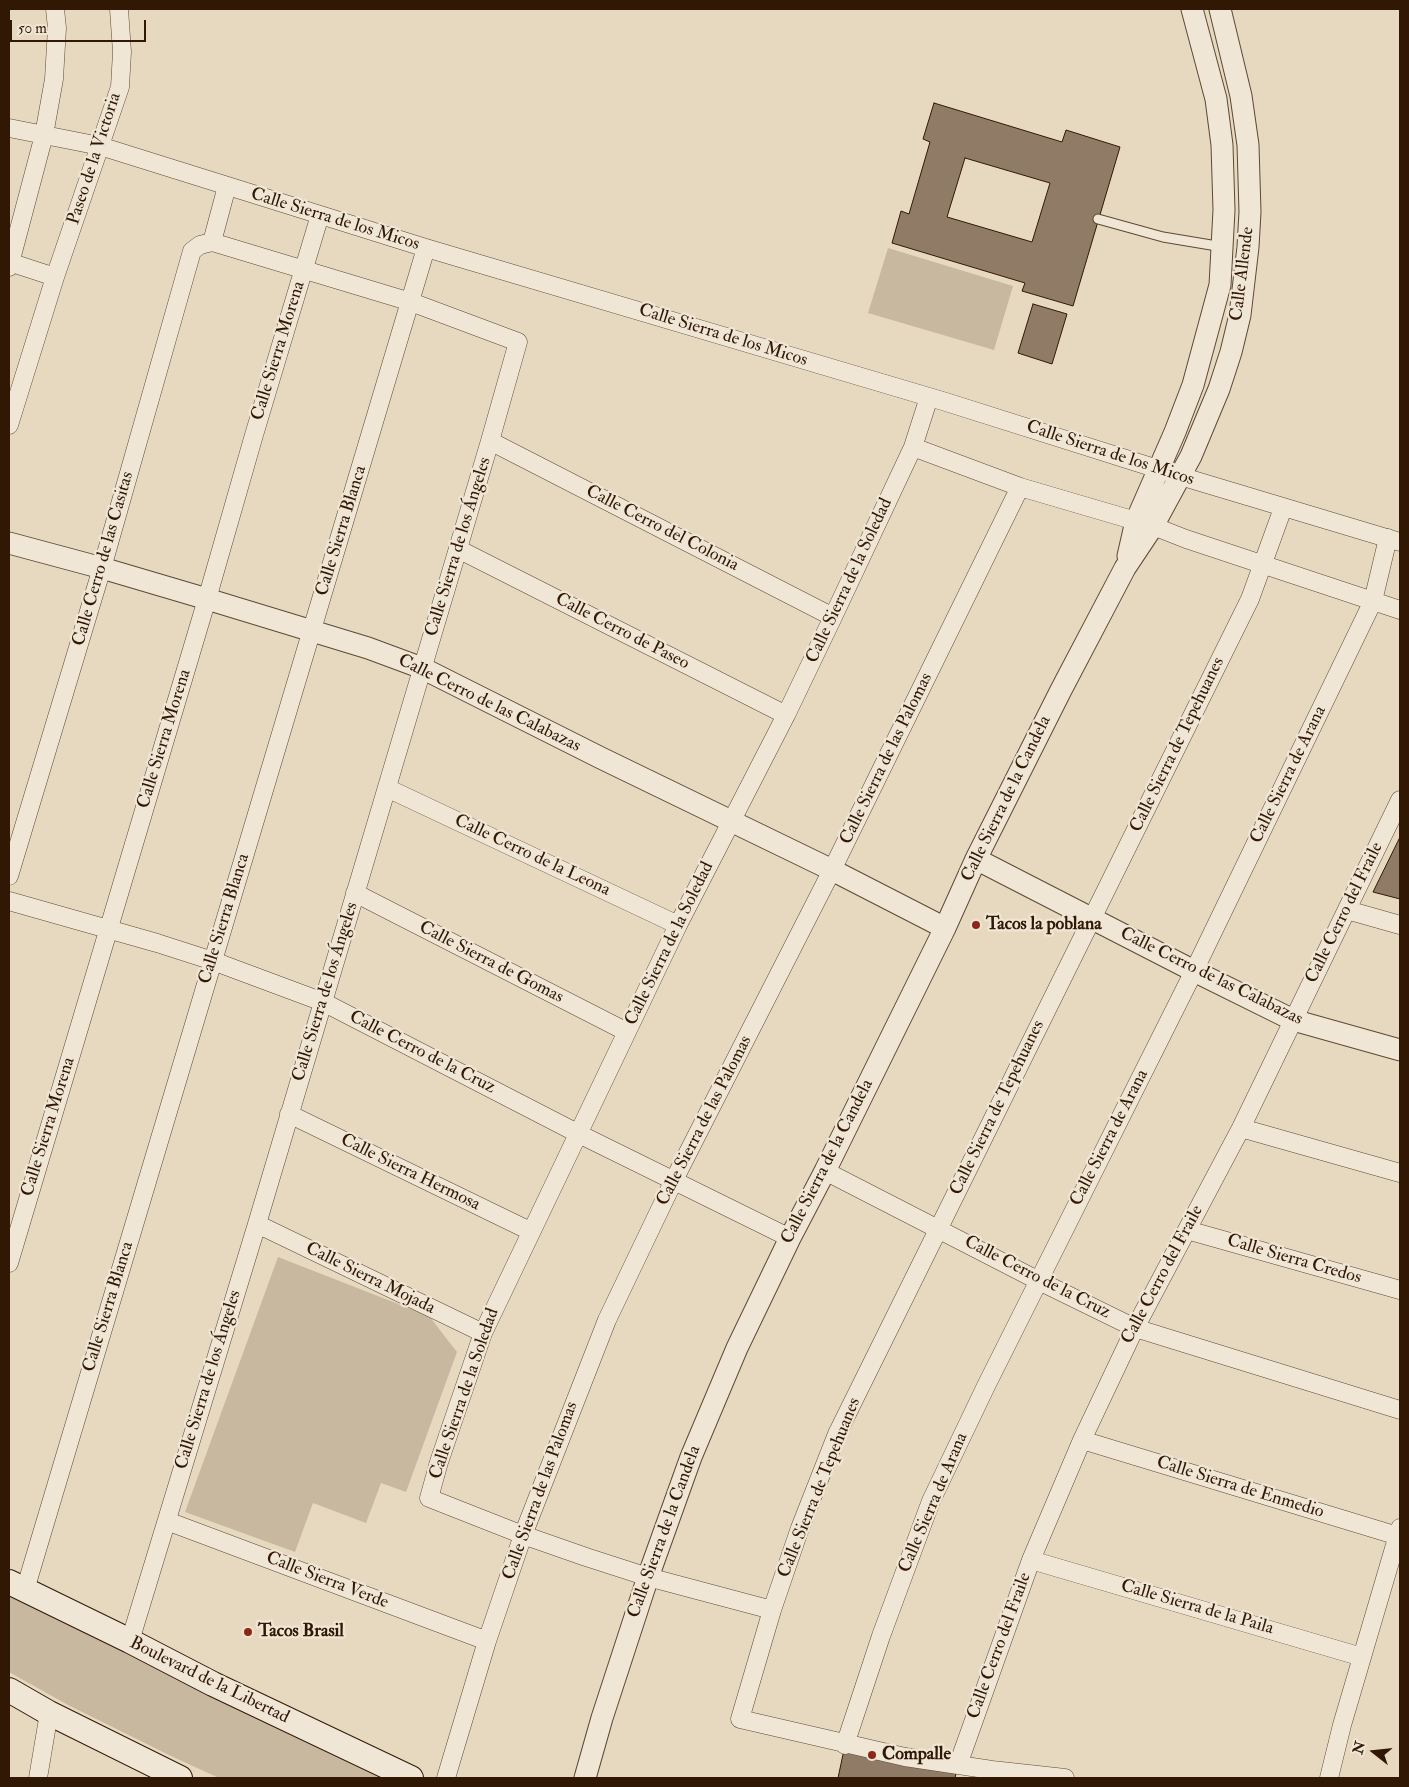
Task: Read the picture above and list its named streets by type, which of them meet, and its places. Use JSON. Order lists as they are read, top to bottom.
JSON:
{
  "streets": {
    "main road": ["Boulevard de la Libertad"],
    "street": [
      "Paseo de la Victoria",
      "Calle Sierra de los Micos",
      "Calle Allende",
      "Calle Sierra Morena",
      "Calle Cerro del Colonia",
      "Calle Sierra Blanca",
      "Calle Sierra de los Ángeles",
      "Calle Cerro de las Casitas",
      "Calle Sierra de la Soledad",
      "Calle Cerro de Paseo",
      "Calle Cerro de las Calabazas",
      "Calle Sierra de Tepehuanes",
      "Calle Sierra de las Palomas",
      "Calle Sierra de Arana",
      "Calle Sierra de la Candela",
      "Calle Cerro de la Leona",
      "Calle Cerro del Fraile",
      "Calle Sierra de Gomas",
      "Calle Cerro de la Cruz",
      "Calle Sierra Hermosa",
      "Calle Sierra Credos",
      "Calle Sierra Mojada",
      "Calle Sierra de Enmedio",
      "Calle Sierra Verde",
      "Calle Sierra de la Paila"
    ]
  },
  "crossings": [
    ["Paseo de la Victoria", "Calle Sierra de los Micos"],
    ["Calle Sierra de los Micos", "Calle Allende"],
    ["Calle Sierra de los Micos", "Calle Sierra Morena"],
    ["Calle Sierra de los Micos", "Calle Sierra Blanca"],
    ["Calle Sierra de los Micos", "Calle Cerro de las Casitas"],
    ["Calle Sierra de los Micos", "Calle Sierra de la Soledad"],
    ["Calle Sierra de los Micos", "Calle Sierra de Tepehuanes"],
    ["Calle Sierra de los Micos", "Calle Sierra de Arana"],
    ["Calle Allende", "Calle Sierra de la Candela"],
    ["Calle Sierra Morena", "Calle Cerro de las Calabazas"],
    ["Calle Sierra Morena", "Calle Cerro de la Cruz"],
    ["Calle Cerro del Colonia", "Calle Sierra de los Ángeles"],
    ["Calle Cerro del Colonia", "Calle Sierra de la Soledad"],
    ["Calle Sierra Blanca", "Calle Sierra de los Ángeles"],
    ["Calle Sierra Blanca", "Calle Cerro de las Calabazas"],
    ["Calle Sierra Blanca", "Calle Cerro de la Cruz"],
    ["Calle Sierra Blanca", "Boulevard de la Libertad"],
    ["Calle Sierra de los Ángeles", "Calle Cerro de Paseo"],
    ["Calle Sierra de los Ángeles", "Calle Cerro de las Calabazas"],
    ["Calle Sierra de los Ángeles", "Calle Cerro de la Leona"],
    ["Calle Sierra de los Ángeles", "Calle Sierra de Gomas"],
    ["Calle Sierra de los Ángeles", "Calle Cerro de la Cruz"],
    ["Calle Sierra de los Ángeles", "Calle Sierra Hermosa"],
    ["Calle Sierra de los Ángeles", "Calle Sierra Mojada"],
    ["Calle Sierra de los Ángeles", "Calle Sierra Verde"],
    ["Calle Sierra de los Ángeles", "Boulevard de la Libertad"],
    ["Calle Cerro de las Casitas", "Calle Cerro de las Calabazas"],
    ["Calle Sierra de la Soledad", "Calle Cerro de Paseo"],
    ["Calle Sierra de la Soledad", "Calle Cerro de las Calabazas"],
    ["Calle Sierra de la Soledad", "Calle Sierra de las Palomas"],
    ["Calle Sierra de la Soledad", "Calle Cerro de la Leona"],
    ["Calle Sierra de la Soledad", "Calle Sierra de Gomas"],
    ["Calle Sierra de la Soledad", "Calle Cerro de la Cruz"],
    ["Calle Sierra de la Soledad", "Calle Sierra Hermosa"],
    ["Calle Sierra de la Soledad", "Calle Sierra Mojada"],
    ["Calle Cerro de las Calabazas", "Calle Sierra de Tepehuanes"],
    ["Calle Cerro de las Calabazas", "Calle Sierra de las Palomas"],
    ["Calle Cerro de las Calabazas", "Calle Sierra de Arana"],
    ["Calle Cerro de las Calabazas", "Calle Sierra de la Candela"],
    ["Calle Cerro de las Calabazas", "Calle Cerro del Fraile"],
    ["Calle Sierra de Tepehuanes", "Calle Sierra de Arana"],
    ["Calle Sierra de Tepehuanes", "Calle Cerro de la Cruz"],
    ["Calle Sierra de las Palomas", "Calle Cerro de la Cruz"],
    ["Calle Sierra de las Palomas", "Calle Sierra Verde"],
    ["Calle Sierra de Arana", "Calle Cerro de la Cruz"],
    ["Calle Sierra de la Candela", "Calle Cerro de la Cruz"],
    ["Calle Cerro del Fraile", "Calle Cerro de la Cruz"],
    ["Calle Cerro del Fraile", "Calle Sierra Credos"],
    ["Calle Cerro del Fraile", "Calle Sierra de Enmedio"],
    ["Calle Cerro del Fraile", "Calle Sierra de la Paila"]
  ],
  "places": ["Tacos la poblana", "Tacos Brasil", "Compalle"],
  "scale_bar": "50 m",
  "north": "left"
}
